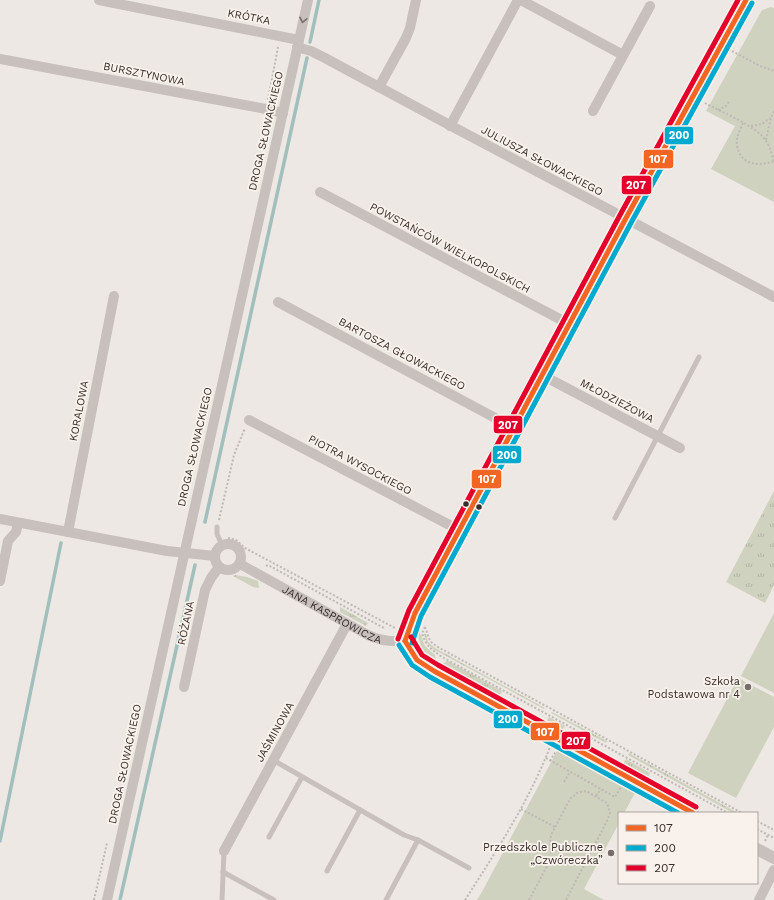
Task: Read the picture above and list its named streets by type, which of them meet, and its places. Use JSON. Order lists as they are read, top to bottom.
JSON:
{
  "streets": {
    "street": [
      "KRÓTKA",
      "BURSZTYNOWA",
      "DROGA SŁOWACKIEGO",
      "JULIUSZA SŁOWACKIEGO",
      "POWSTAŃCÓW WIELKOPOLSKICH",
      "BARTOSZA GŁOWACKIEGO",
      "MŁODZIEŻOWA",
      "KORALOWA",
      "PIOTRA WYSOCKIEGO",
      "JANA KASPROWICZA",
      "RÓŻANA",
      "JAŚMINOWA"
    ]
  },
  "crossings": [
    ["KRÓTKA", "DROGA SŁOWACKIEGO"],
    ["KRÓTKA", "JULIUSZA SŁOWACKIEGO"],
    ["BURSZTYNOWA", "DROGA SŁOWACKIEGO"],
    ["DROGA SŁOWACKIEGO", "JULIUSZA SŁOWACKIEGO"],
    ["JANA KASPROWICZA", "RÓŻANA"],
    ["JANA KASPROWICZA", "JAŚMINOWA"]
  ],
  "places": ["Szkoła Podstawowa nr 4", "Przedszkole Publiczne „Czwóreczka”"],
  "lines": ["transit line 107", "transit line 207", "transit line 200"],
  "legend": ["107", "200", "207"]
}
